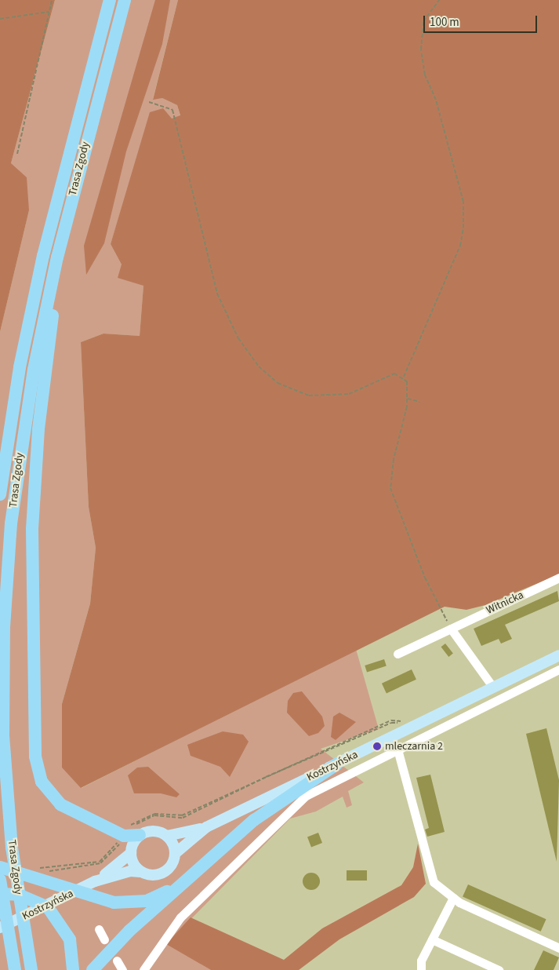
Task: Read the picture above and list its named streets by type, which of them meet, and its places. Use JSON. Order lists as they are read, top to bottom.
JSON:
{
  "streets": {
    "highway": ["Trasa Zgody"],
    "main road": ["Kostrzyńska"],
    "street": ["Witnicka"]
  },
  "places": ["mleczarnia 2"],
  "scale_bar": "100 m"
}
